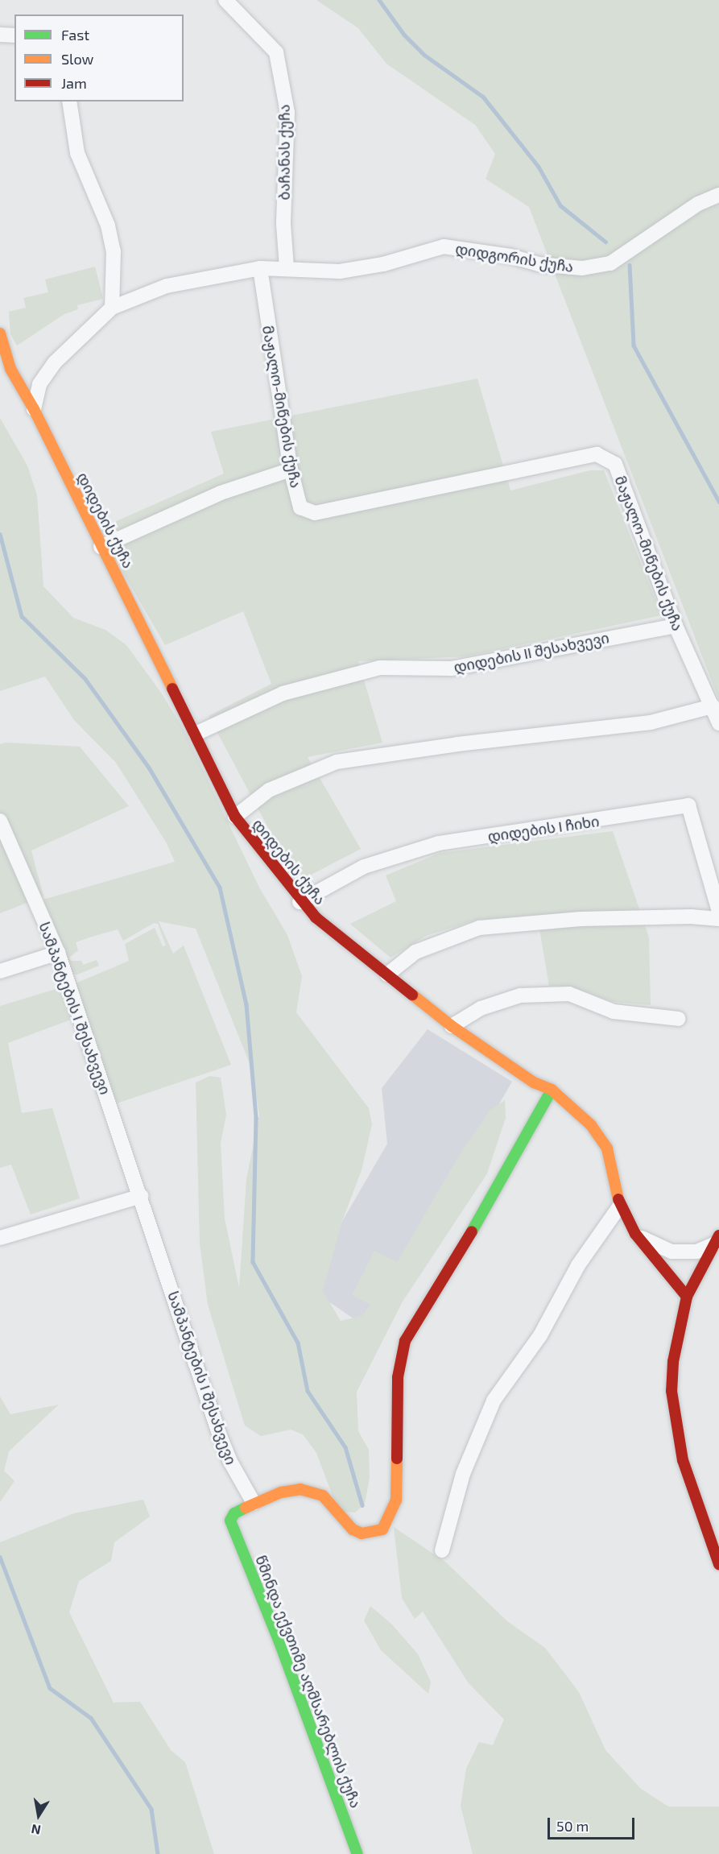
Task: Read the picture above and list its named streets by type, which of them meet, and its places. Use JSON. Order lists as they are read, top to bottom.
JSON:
{
  "streets": {
    "street": [
      "ბაჩანას ქუჩა",
      "დიდგორის ქუჩა",
      "მაჟალო-მიწების ქუჩა",
      "დიდების ქუჩა",
      "დიდების II შესახვევი",
      "დიდების I ჩიხი",
      "სამპანტების I შესახვევი",
      "წმინდა ექვთიმე აღმსარებლის ქუჩა"
    ]
  },
  "crossings": [
    ["ბაჩანას ქუჩა", "დიდგორის ქუჩა"],
    ["დიდგორის ქუჩა", "მაჟალო-მიწების ქუჩა"],
    ["დიდგორის ქუჩა", "დიდების ქუჩა"],
    ["მაჟალო-მიწების ქუჩა", "დიდების II შესახვევი"],
    ["დიდების ქუჩა", "დიდების II შესახვევი"],
    ["დიდების ქუჩა", "დიდების I ჩიხი"],
    ["სამპანტების I შესახვევი", "წმინდა ექვთიმე აღმსარებლის ქუჩა"]
  ],
  "legend": ["Fast", "Slow", "Jam"],
  "scale_bar": "50 m",
  "north": "bottom"
}
